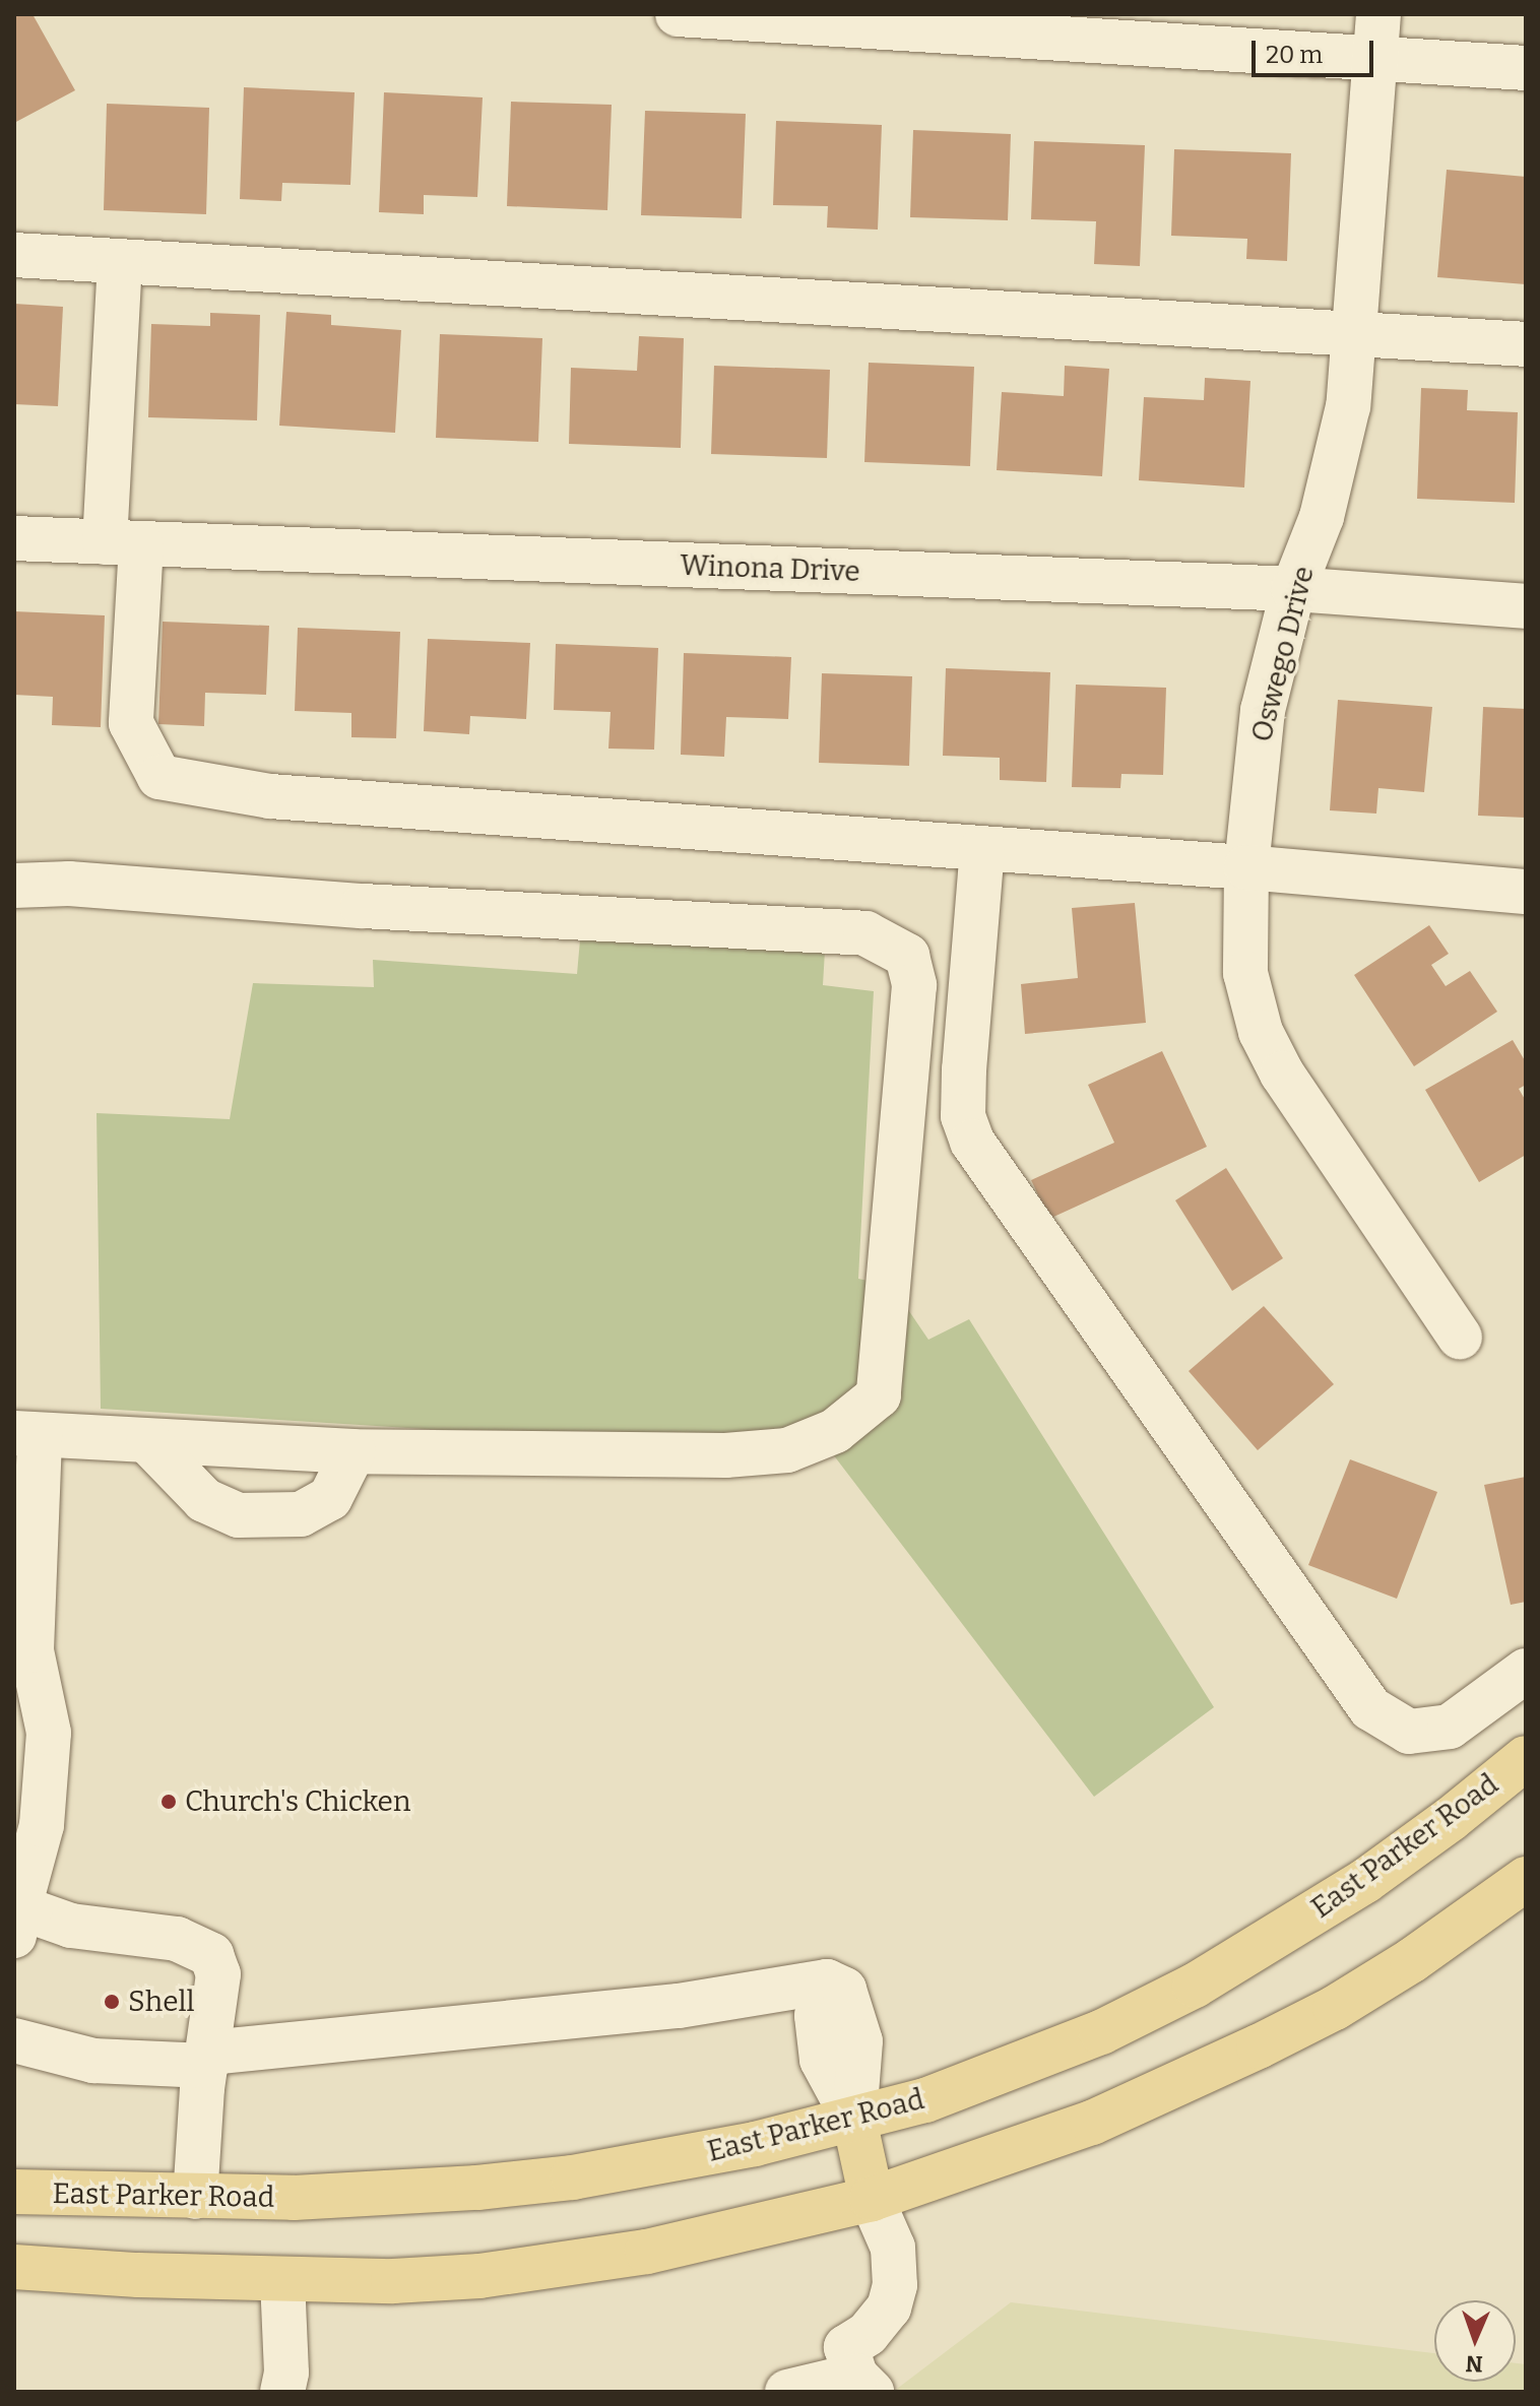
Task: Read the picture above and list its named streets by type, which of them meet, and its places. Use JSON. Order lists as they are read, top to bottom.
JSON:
{
  "streets": {
    "main road": ["East Parker Road"],
    "street": ["Winona Drive", "Oswego Drive"]
  },
  "crossings": [
    ["Winona Drive", "Oswego Drive"]
  ],
  "places": ["Church's Chicken", "Shell"],
  "scale_bar": "20 m",
  "north": "bottom"
}
